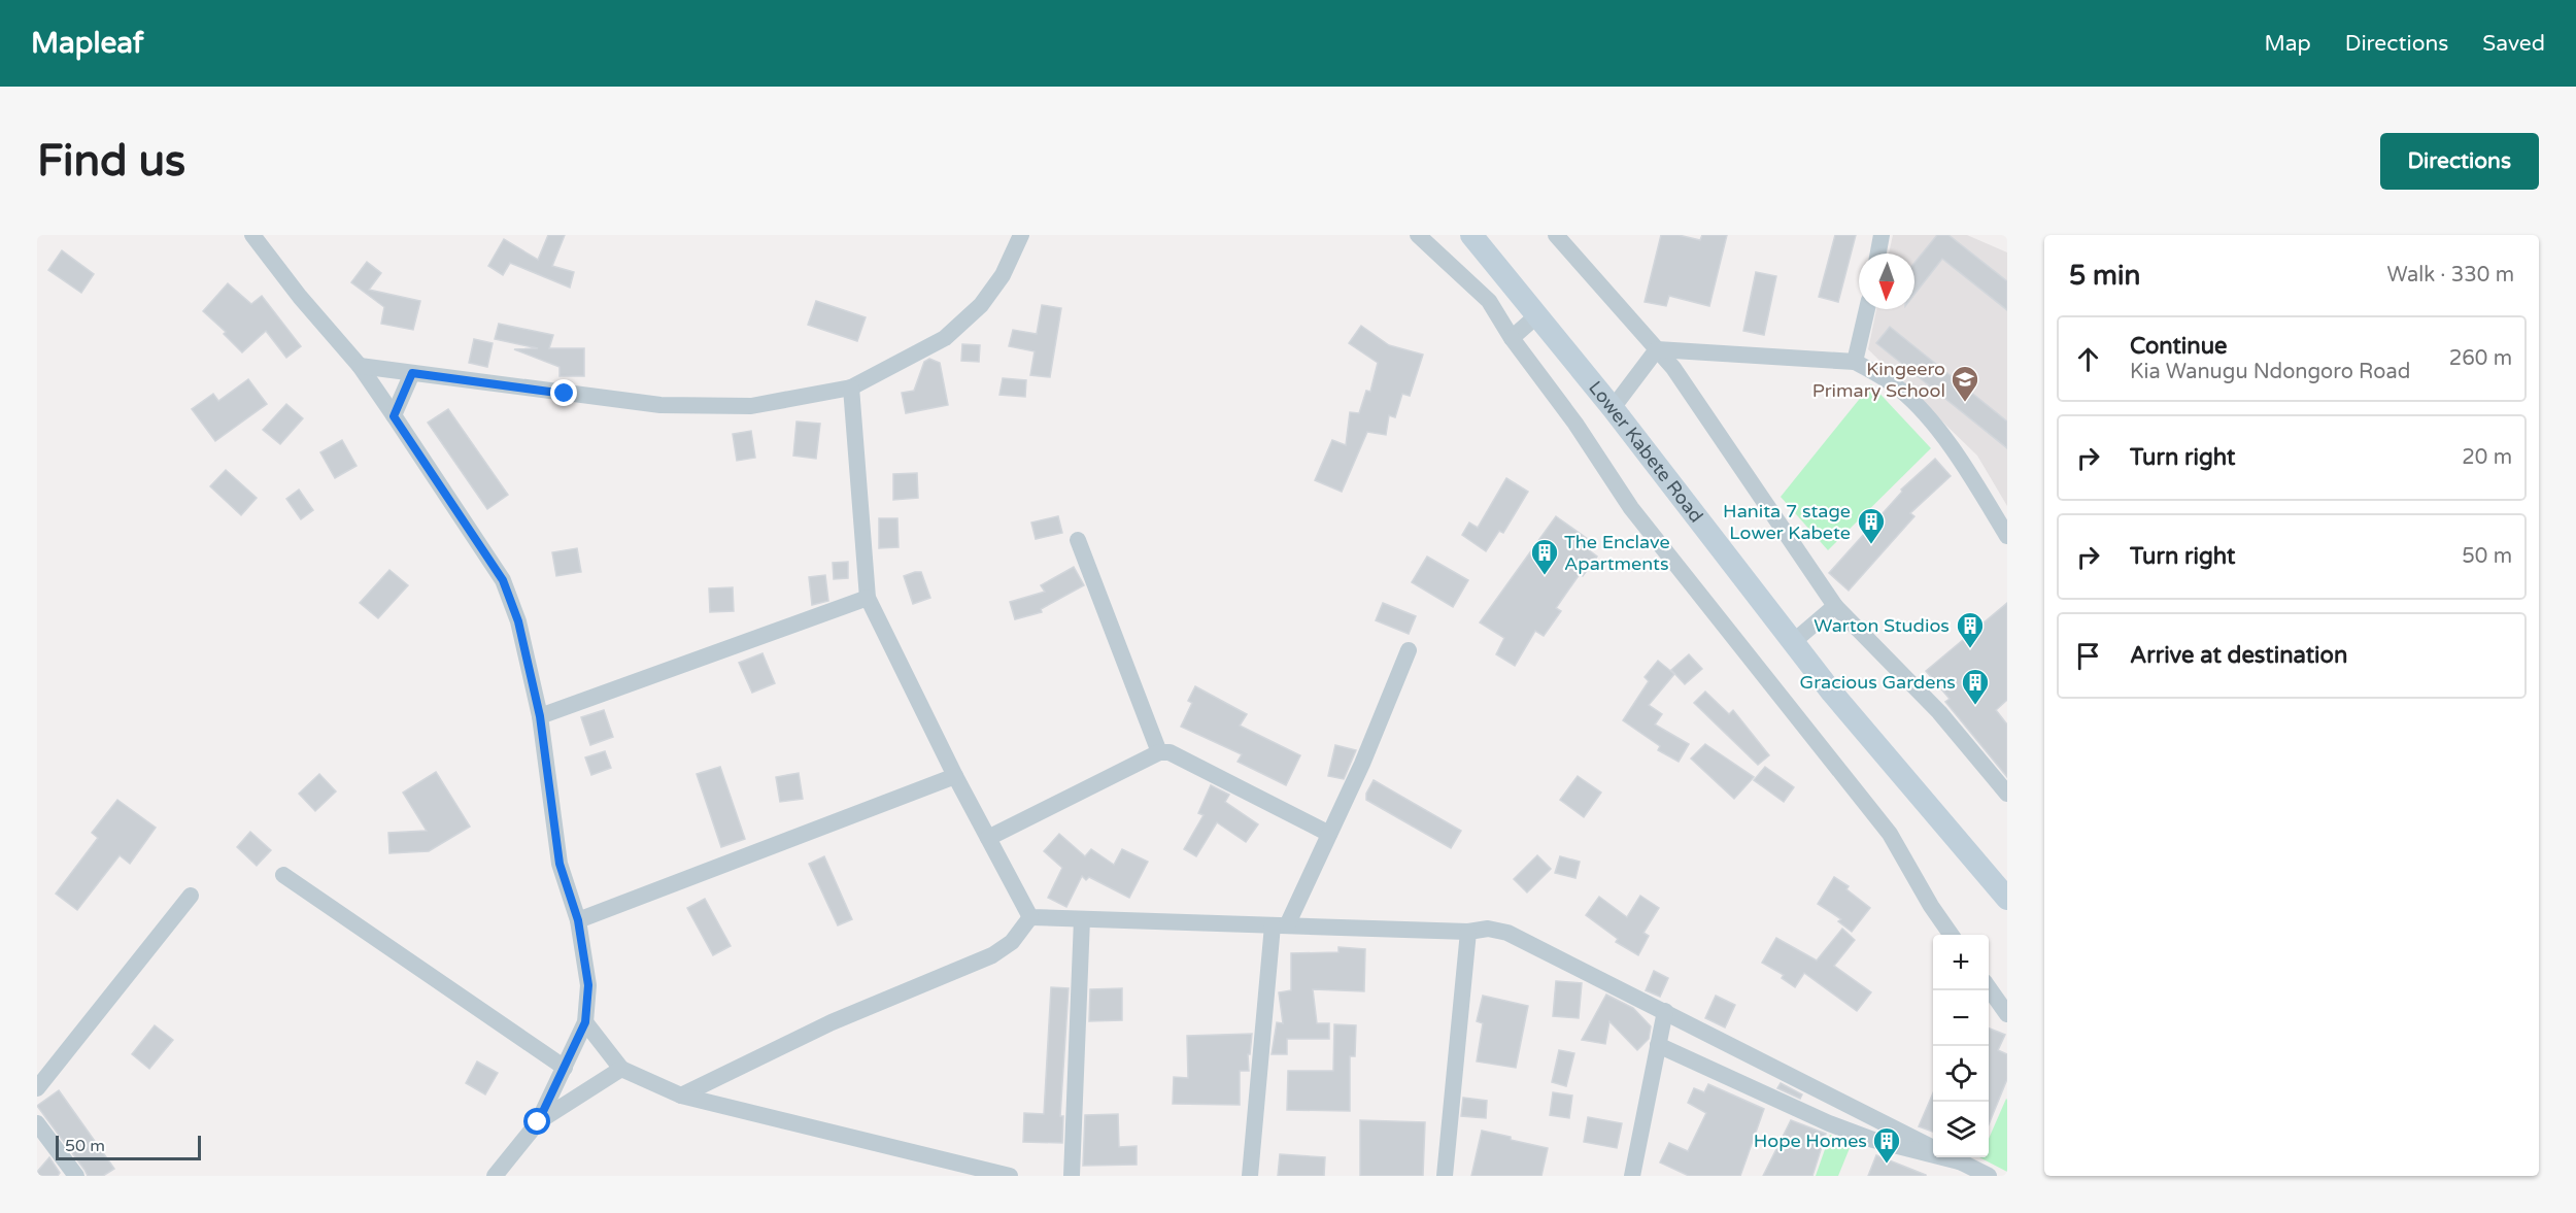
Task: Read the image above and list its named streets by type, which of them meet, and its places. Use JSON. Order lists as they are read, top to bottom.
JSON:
{
  "streets": {
    "main road": ["Lower Kabete Road"]
  },
  "places": {
    "school or university": ["Kingeero Primary School"],
    "building": [
      "Hanita 7 stage Lower Kabete",
      "The Enclave Apartments",
      "Warton Studios",
      "Gracious Gardens",
      "Hope Homes"
    ]
  },
  "scale_bar": "50 m",
  "north": "bottom",
  "page": {
    "header": "Mapleaf",
    "nav": ["Map", "Directions", "Saved"],
    "buttons": "Directions",
    "title": "Find us",
    "heading": ["5 min", "Walk · 330 m"],
    "list": [
      ["Continue", "Kia Wanugu Ndongoro Road", "260 m"],
      ["Turn right", "20 m"],
      ["Turn right", "50 m"],
      "Arrive at destination"
    ],
    "map_buttons": ["+", "−"],
    "scale": "50 m"
  }
}
